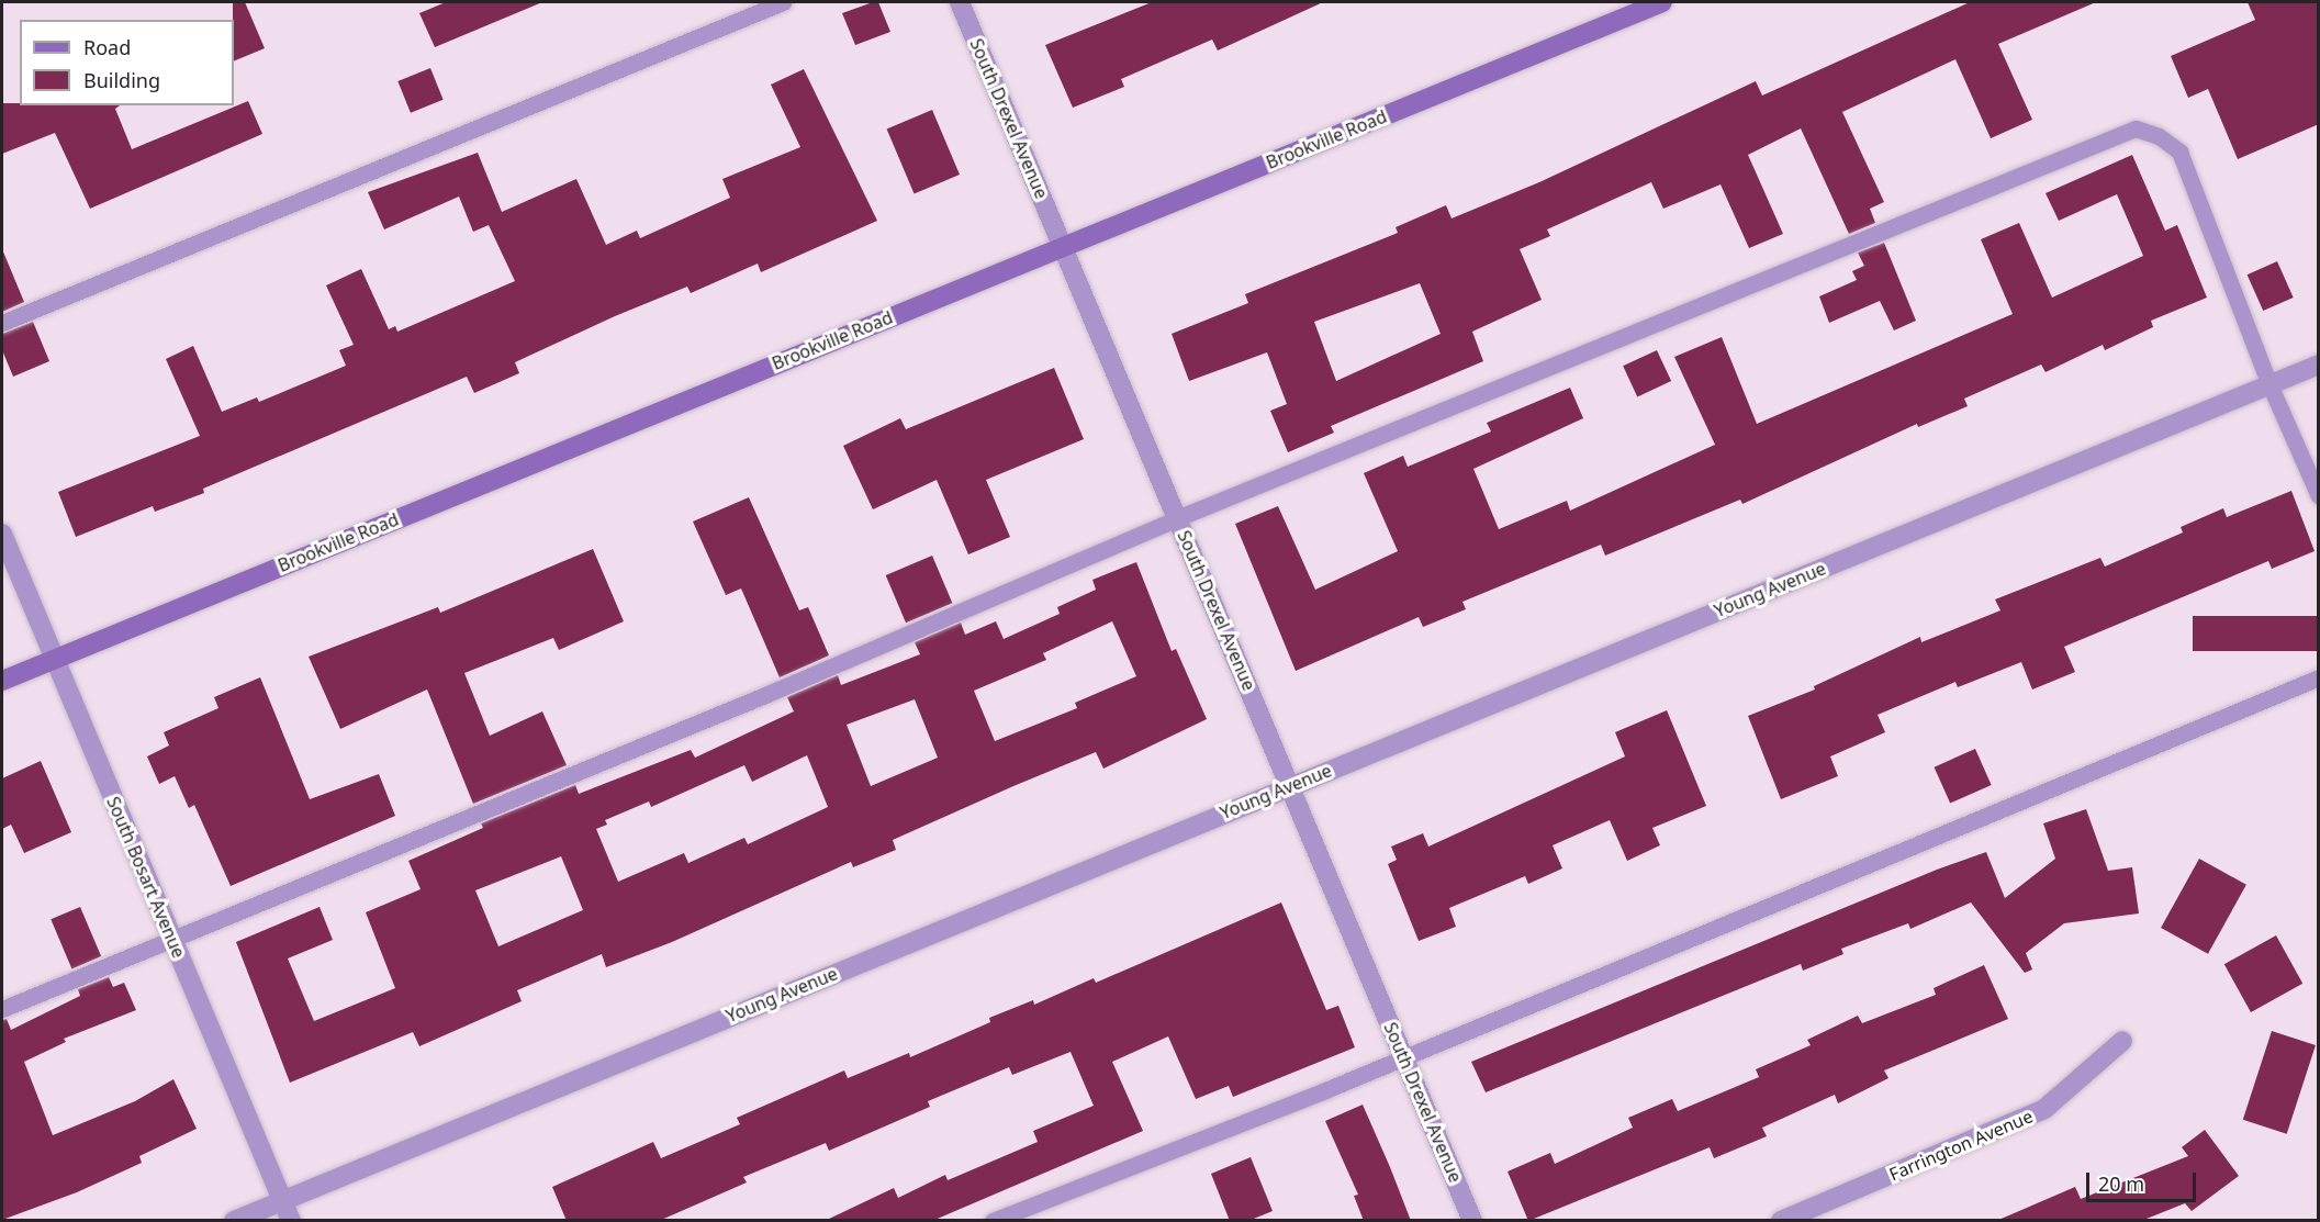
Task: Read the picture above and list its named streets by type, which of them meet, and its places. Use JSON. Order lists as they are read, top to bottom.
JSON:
{
  "streets": {
    "street": [
      "South Drexel Avenue",
      "Brookville Road",
      "Young Avenue",
      "South Bosart Avenue",
      "Farrington Avenue"
    ]
  },
  "crossings": [
    ["South Drexel Avenue", "Brookville Road"],
    ["South Drexel Avenue", "Young Avenue"],
    ["Brookville Road", "South Bosart Avenue"],
    ["Young Avenue", "South Bosart Avenue"]
  ],
  "legend": ["Road", "Building"],
  "scale_bar": "20 m"
}
